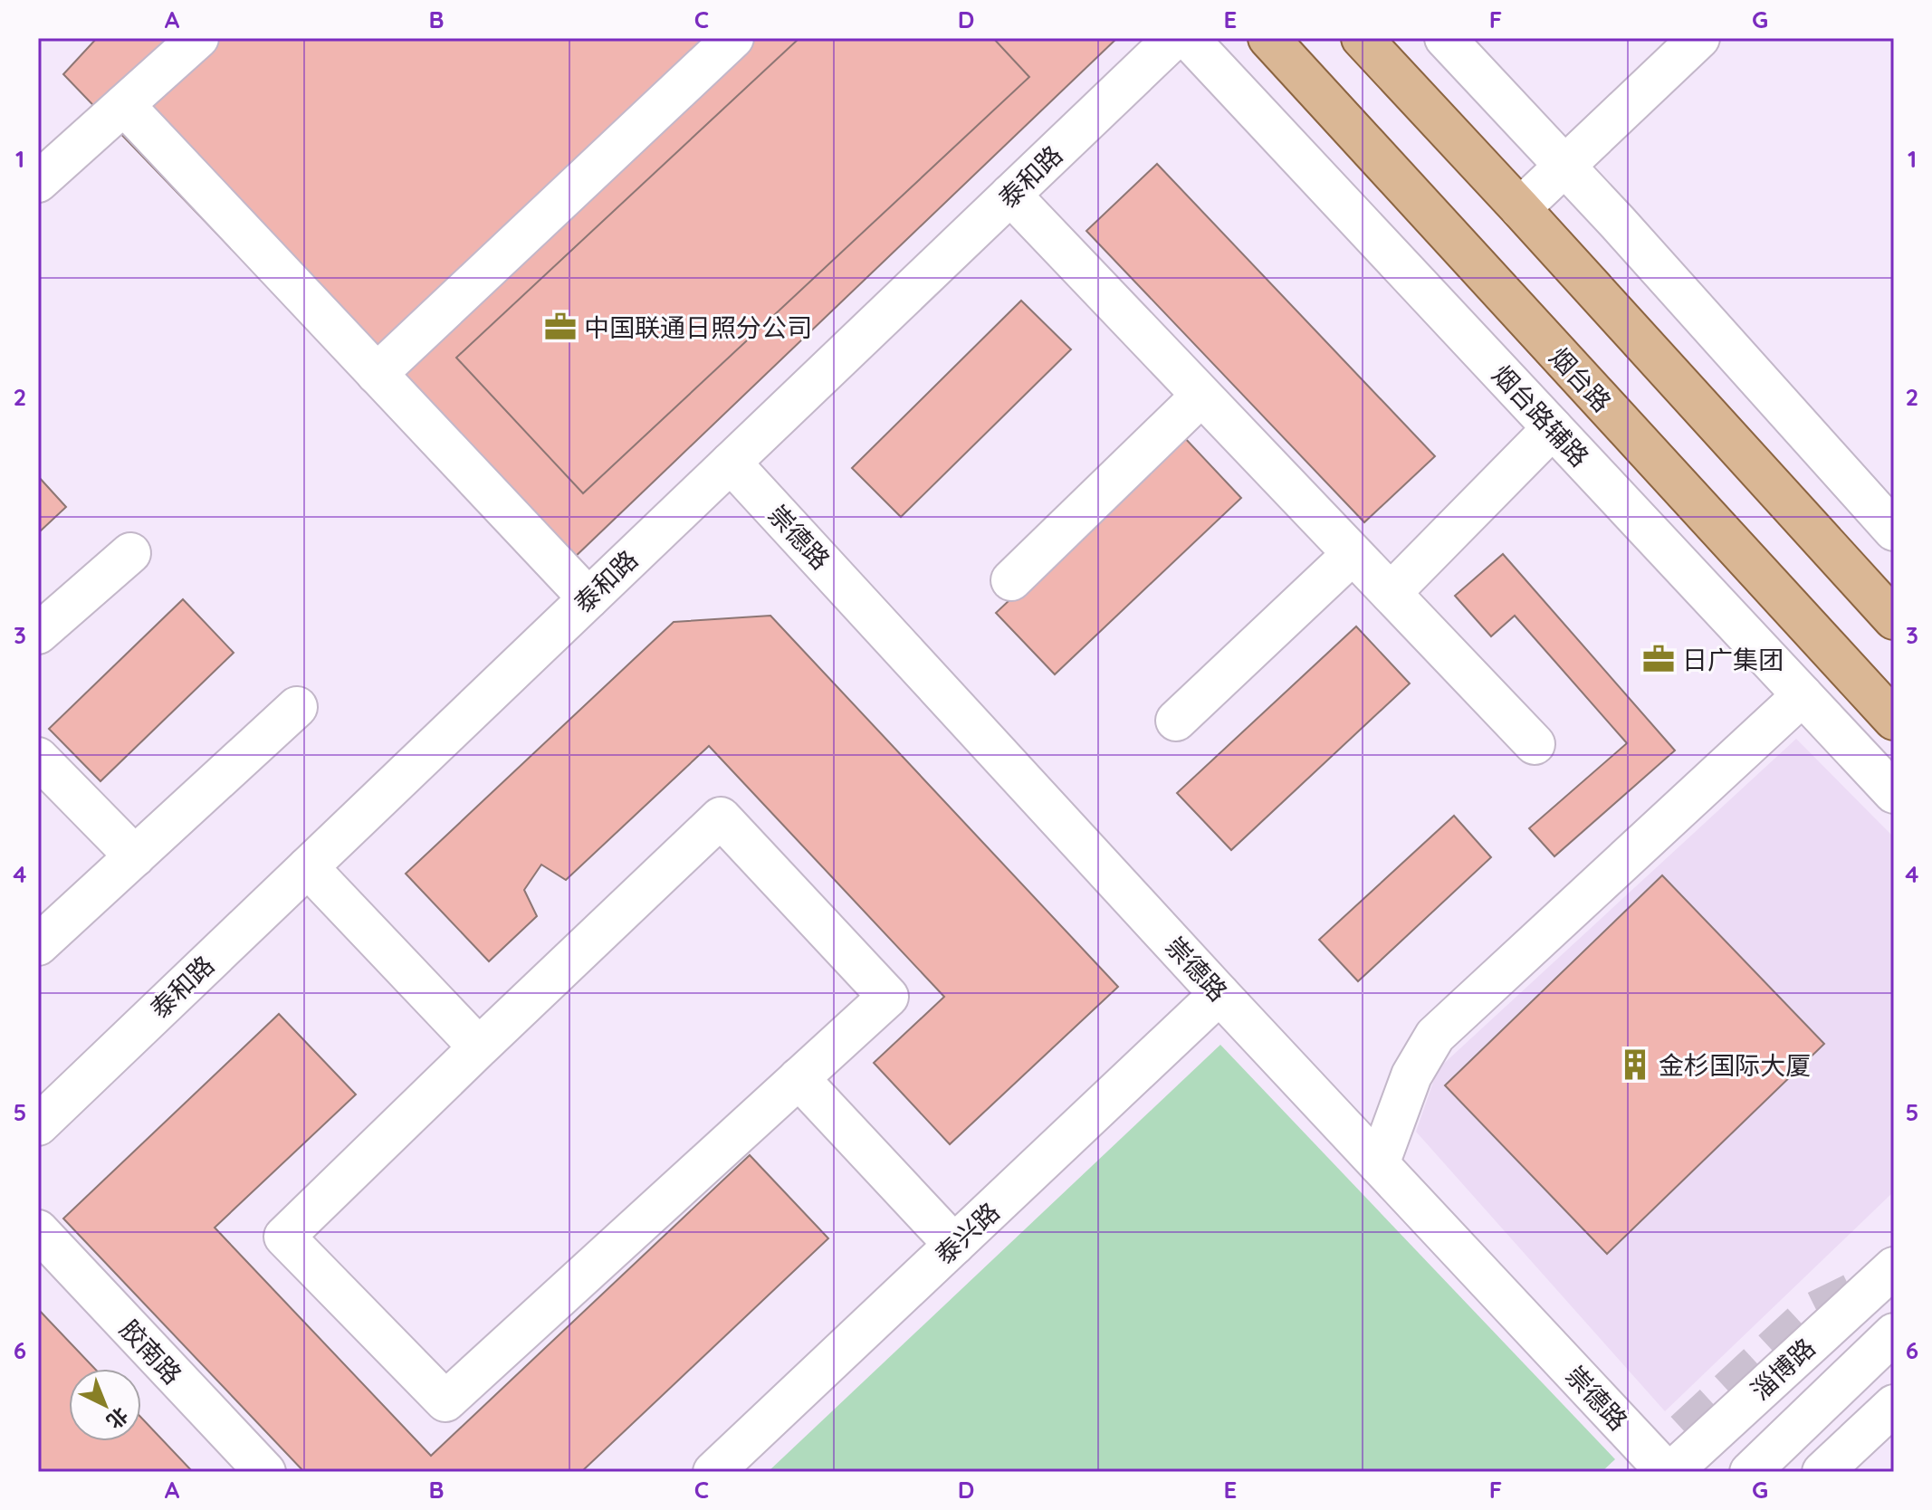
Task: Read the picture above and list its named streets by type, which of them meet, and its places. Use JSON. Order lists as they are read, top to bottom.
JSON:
{
  "streets": {
    "main road": ["烟台路"],
    "street": [
      "泰和路",
      "烟台路辅路",
      "崇德路",
      "泰兴路",
      "胶南路",
      "淄博路"
    ]
  },
  "crossings": [
    ["泰和路", "崇德路"],
    ["崇德路", "泰兴路"],
    ["崇德路", "淄博路"]
  ],
  "places": {
    "office": ["中国联通日照分公司", "日广集团"],
    "building": ["金杉国际大厦"]
  },
  "north": "bottom right",
  "grid": {
    "columns": [
      "A",
      "B",
      "C",
      "D",
      "E",
      "F",
      "G"
    ],
    "rows": [
      "1",
      "2",
      "3",
      "4",
      "5",
      "6"
    ]
  }
}
